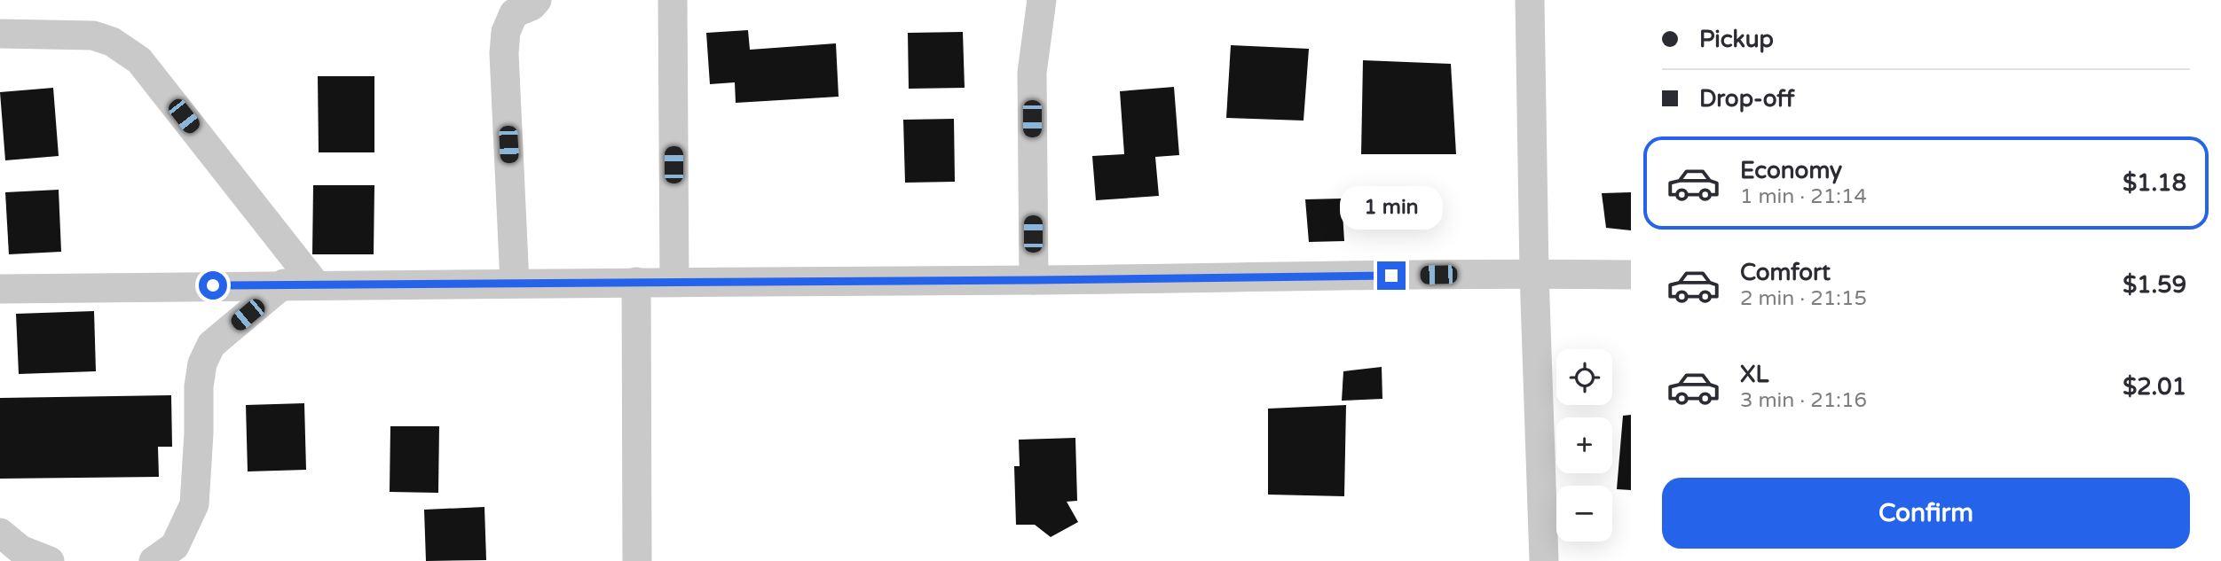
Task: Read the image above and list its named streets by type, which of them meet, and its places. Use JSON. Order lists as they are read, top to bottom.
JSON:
{
  "page": {
    "banner": ["Pickup", "Drop-off"],
    "list": [
      {
        "name": "Economy",
        "note": "1 min · 21:14",
        "value": "$1.18"
      },
      {
        "name": "Comfort",
        "note": "2 min · 21:15",
        "value": "$1.59"
      },
      {
        "name": "XL",
        "note": "3 min · 21:16",
        "value": "$2.01"
      }
    ],
    "bubble": "1 min",
    "map_buttons": ["+", "−"],
    "buttons": "Confirm"
  }
}
